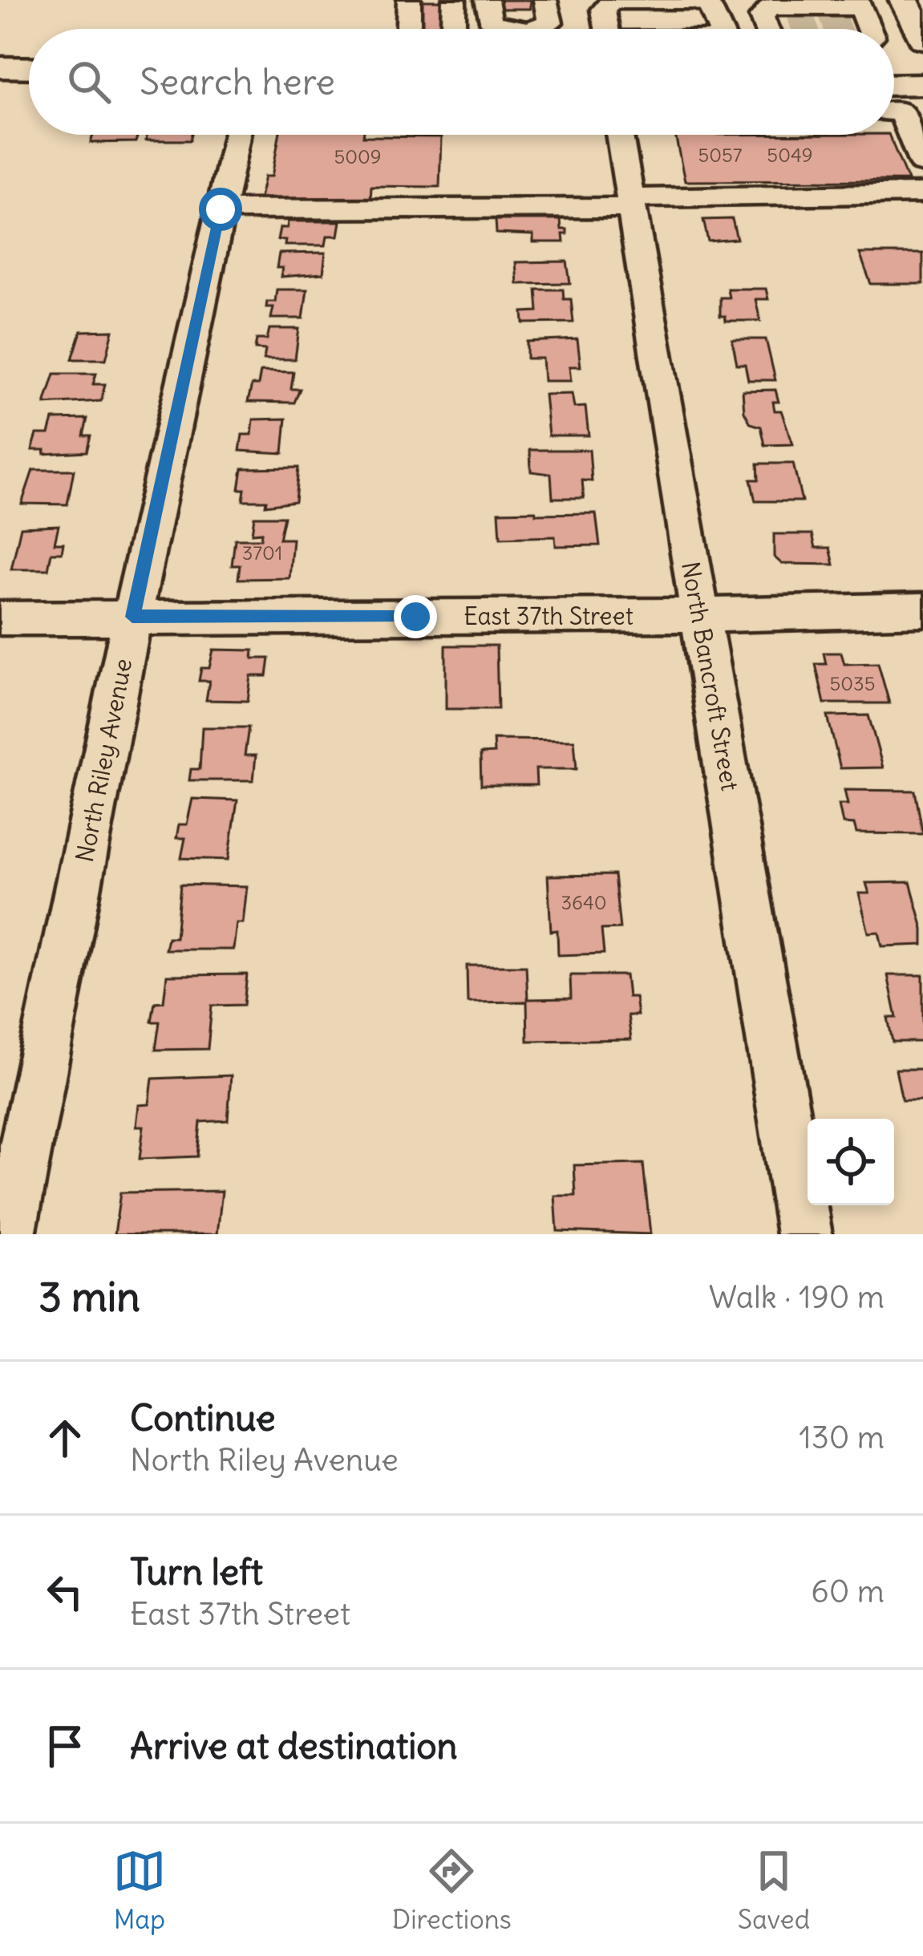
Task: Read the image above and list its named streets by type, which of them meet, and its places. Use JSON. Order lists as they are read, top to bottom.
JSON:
{
  "streets": {
    "street": ["East 37th Street", "North Bancroft Street", "North Riley Avenue"]
  },
  "crossings": [
    ["East 37th Street", "North Bancroft Street"],
    ["East 37th Street", "North Riley Avenue"]
  ],
  "house_numbers": [
    "5057",
    "5049",
    "5009",
    "3701",
    "5035",
    "3640"
  ],
  "page": {
    "search": "Search here",
    "heading": ["3 min", "Walk · 190 m"],
    "list": [
      ["Continue", "North Riley Avenue", "130 m"],
      ["Turn left", "East 37th Street", "60 m"],
      "Arrive at destination"
    ],
    "nav": ["Map", "Directions", "Saved"]
  }
}
